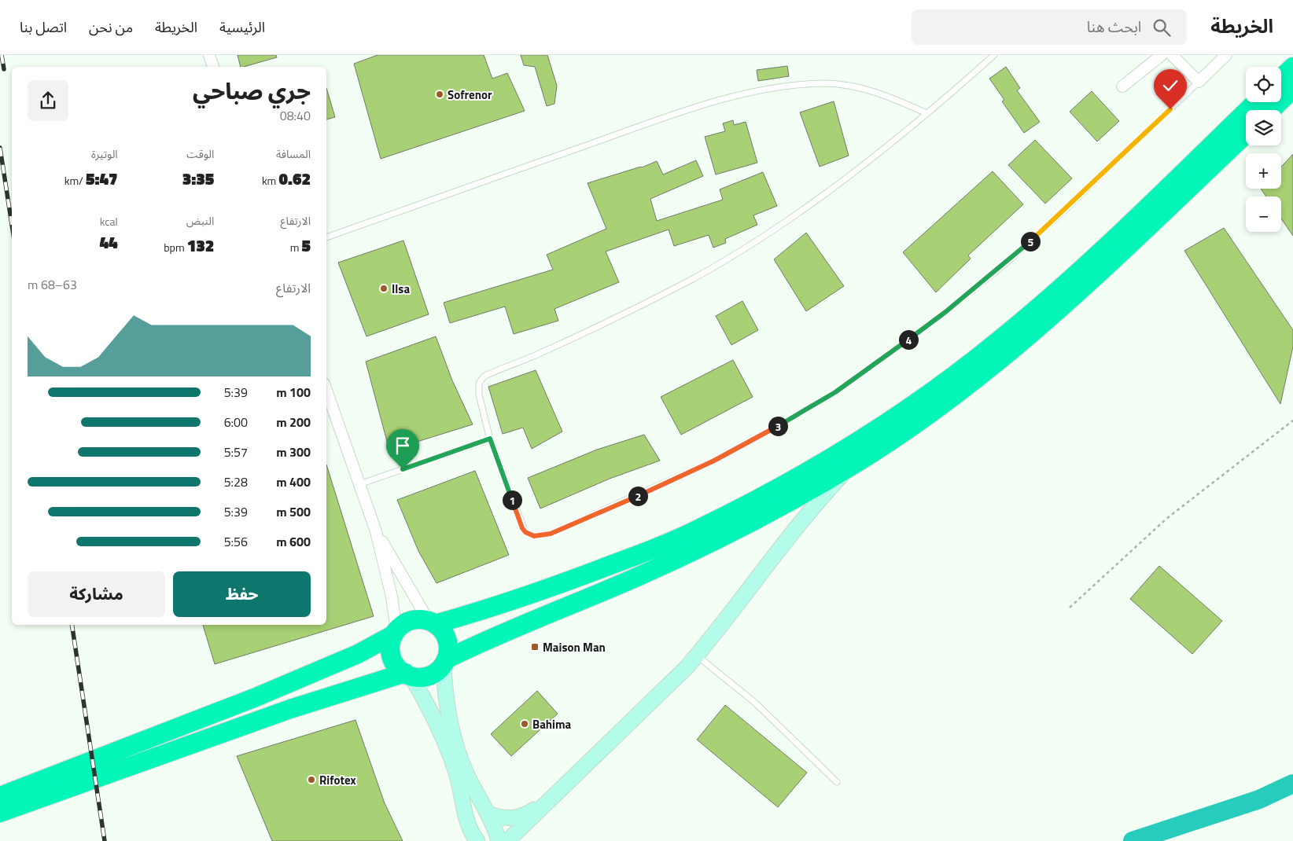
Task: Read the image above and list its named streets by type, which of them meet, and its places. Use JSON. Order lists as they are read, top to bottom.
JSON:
{
  "places": {
    "other": [
      "Sofrenor",
      "Ilsa",
      "Bahima",
      "Rifotex"
    ],
    "transit": ["Maison Man"]
  },
  "page": {
    "header": "الخريطة",
    "search": "ابحث هنا",
    "nav": [
      "الرئيسية",
      "الخريطة",
      "من نحن",
      "اتصل بنا"
    ],
    "map_buttons": ["+", "−"],
    "heading": ["جري صباحي", "08:40"],
    "stats": [
      ["المسافة", "0.62 km"],
      ["الوقت", "3:35"],
      ["الوتيرة", "5:47 /km"],
      ["الارتفاع", "5 m"],
      ["النبض", "132 bpm"],
      ["kcal", "44"]
    ],
    "pins": [
      "5",
      "4",
      "3",
      "2",
      "1"
    ],
    "chart": ["الارتفاع", "63–68 m"],
    "list": [
      {
        "name": "100 m",
        "note": "5:39"
      },
      {
        "name": "200 m",
        "note": "6:00"
      },
      {
        "name": "300 m",
        "note": "5:57"
      },
      {
        "name": "400 m",
        "note": "5:28"
      },
      {
        "name": "500 m",
        "note": "5:39"
      },
      {
        "name": "600 m",
        "note": "5:56"
      }
    ],
    "buttons": ["حفظ", "مشاركة"]
  }
}
